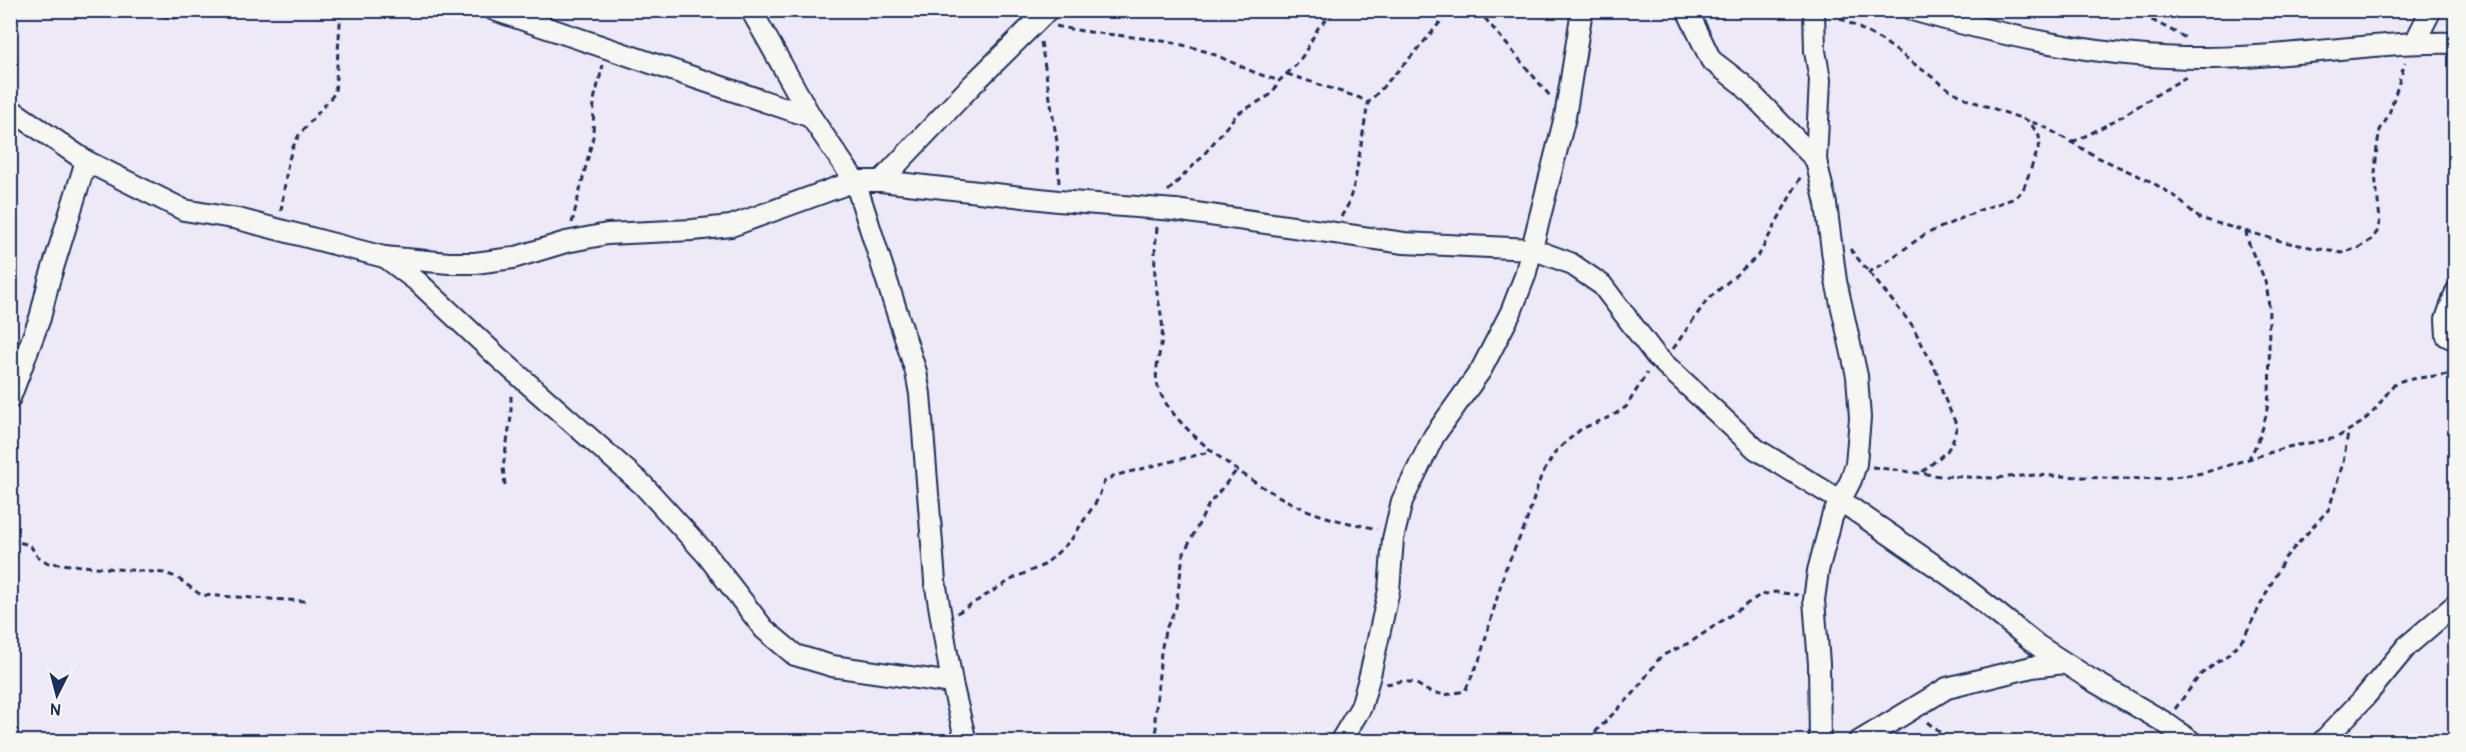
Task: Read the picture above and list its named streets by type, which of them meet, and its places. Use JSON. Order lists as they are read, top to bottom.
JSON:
{
  "north": "bottom"
}
